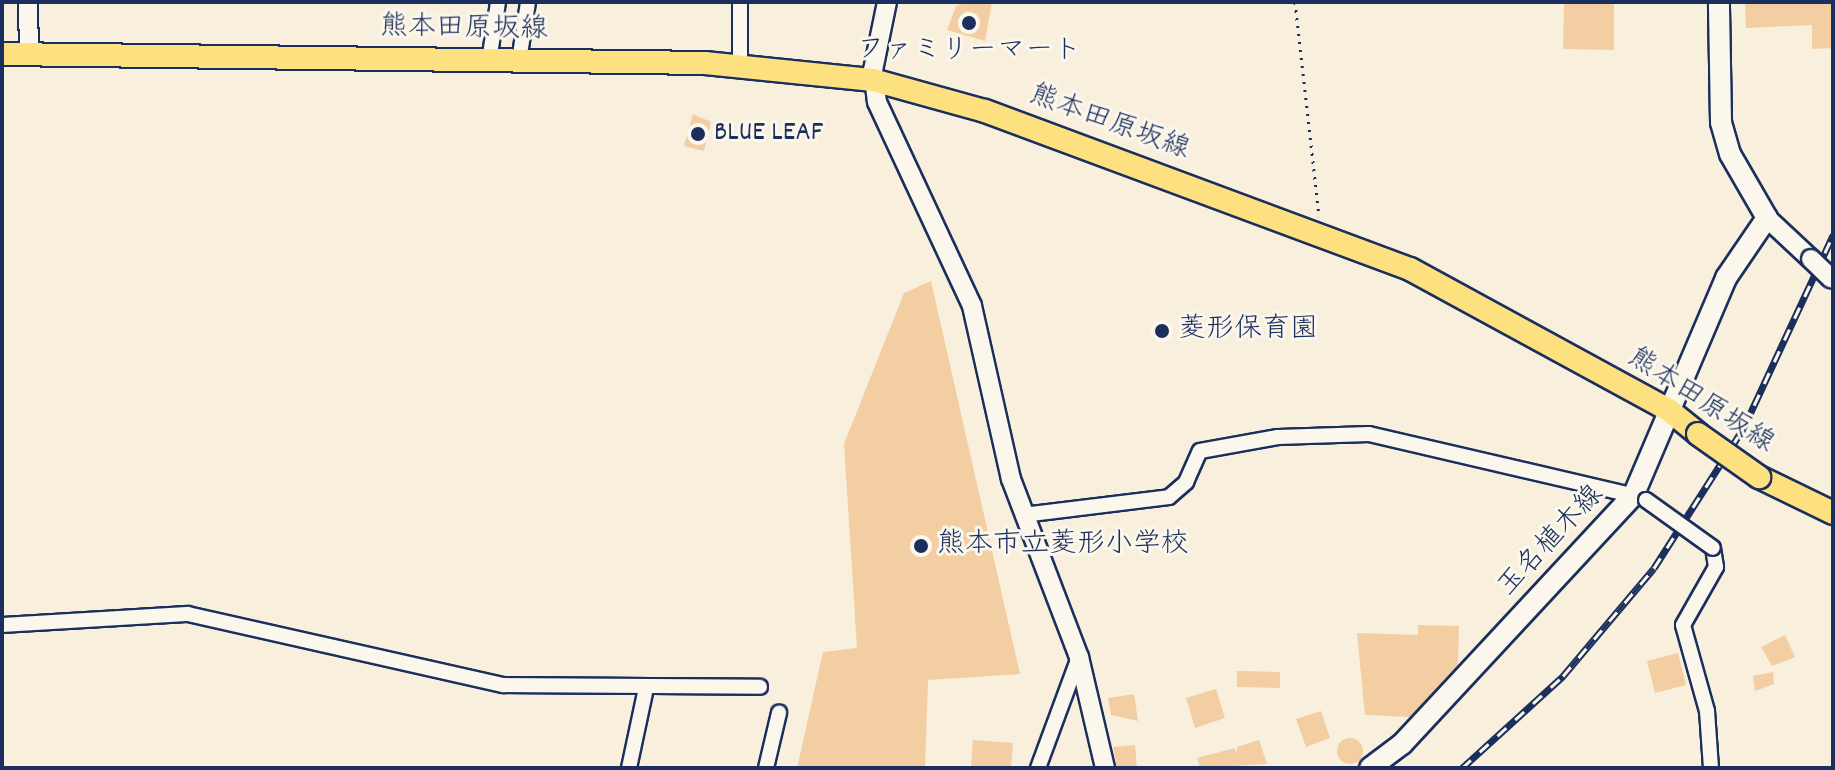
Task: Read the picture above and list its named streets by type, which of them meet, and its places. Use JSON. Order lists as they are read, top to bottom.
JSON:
{
  "streets": {
    "main road": ["熊本田原坂線", "玉名植木線"]
  },
  "crossings": [
    ["熊本田原坂線", "玉名植木線"]
  ],
  "places": [
    "ファミリーマート",
    "BLUE LEAF",
    "菱形保育園",
    "熊本市立菱形小学校"
  ]
}
